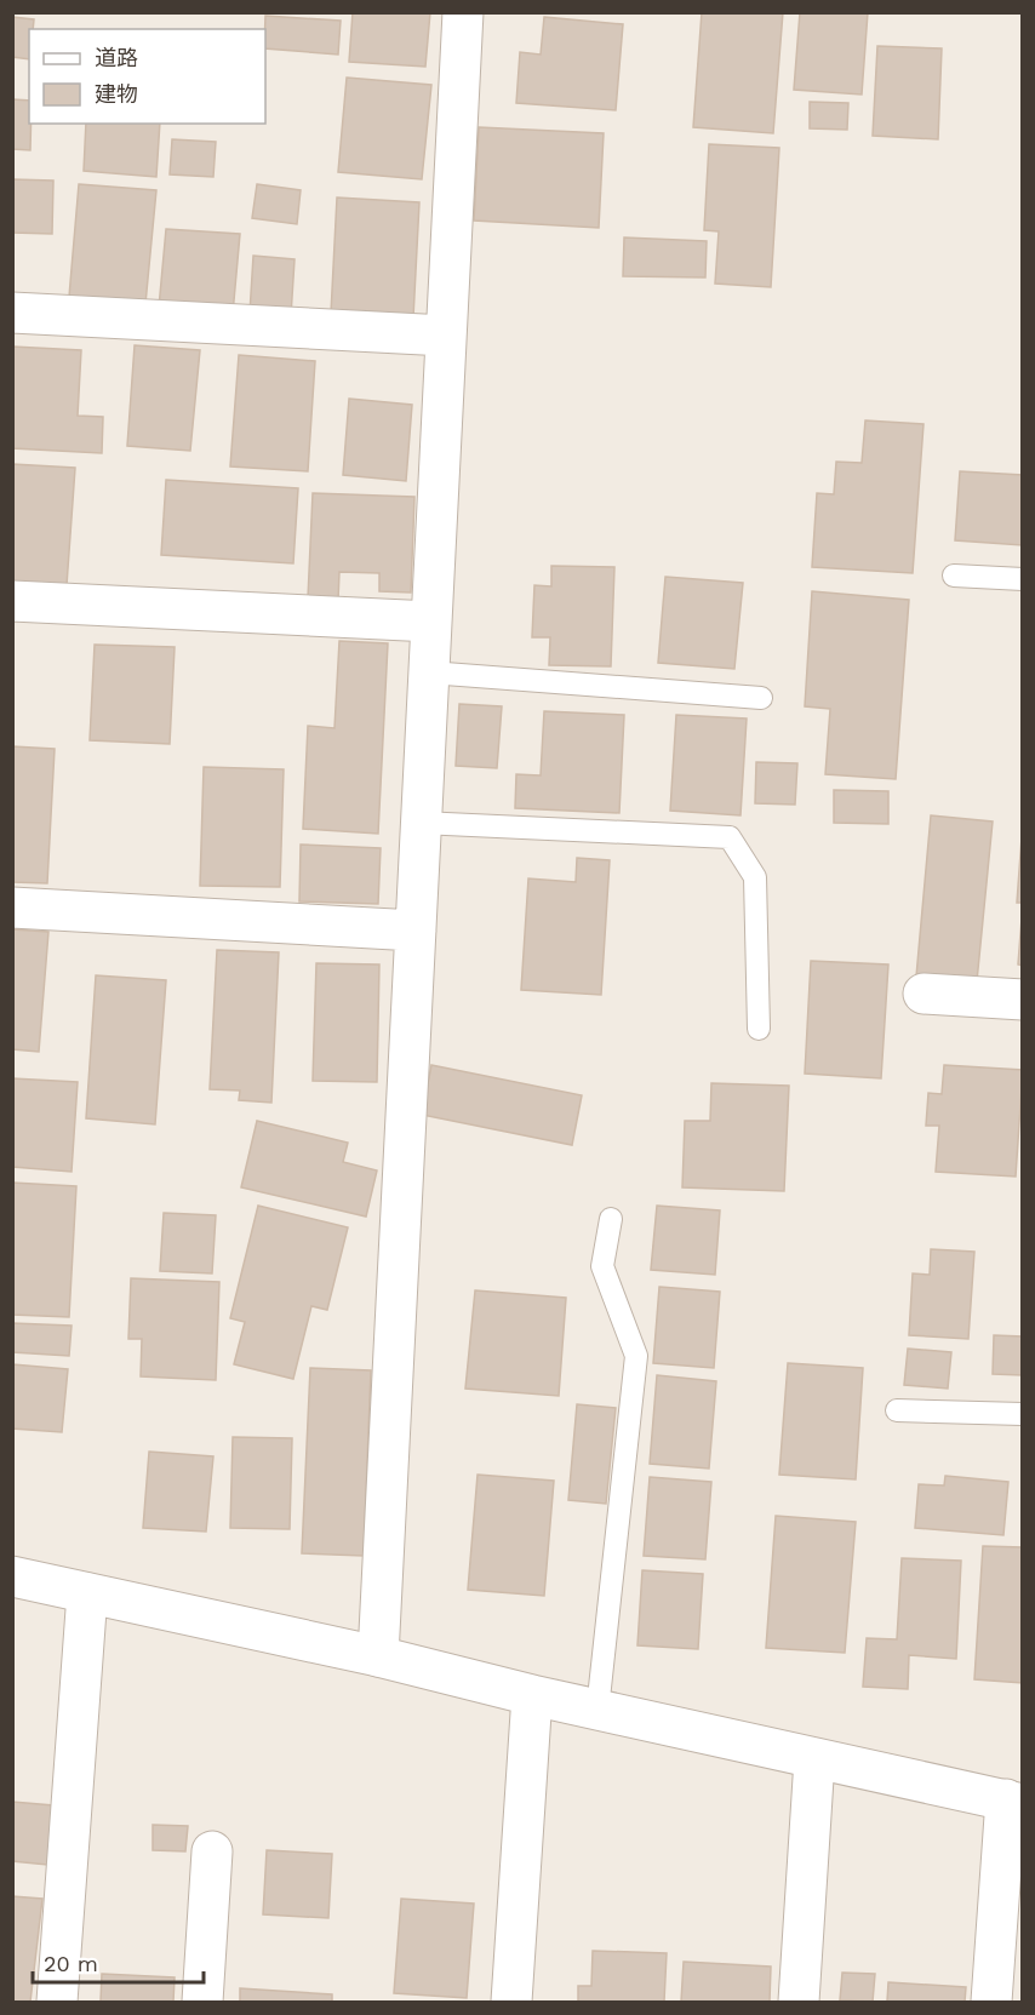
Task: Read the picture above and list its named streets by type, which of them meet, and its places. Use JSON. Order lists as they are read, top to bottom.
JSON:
{
  "legend": ["道路", "建物"],
  "scale_bar": "20 m"
}
